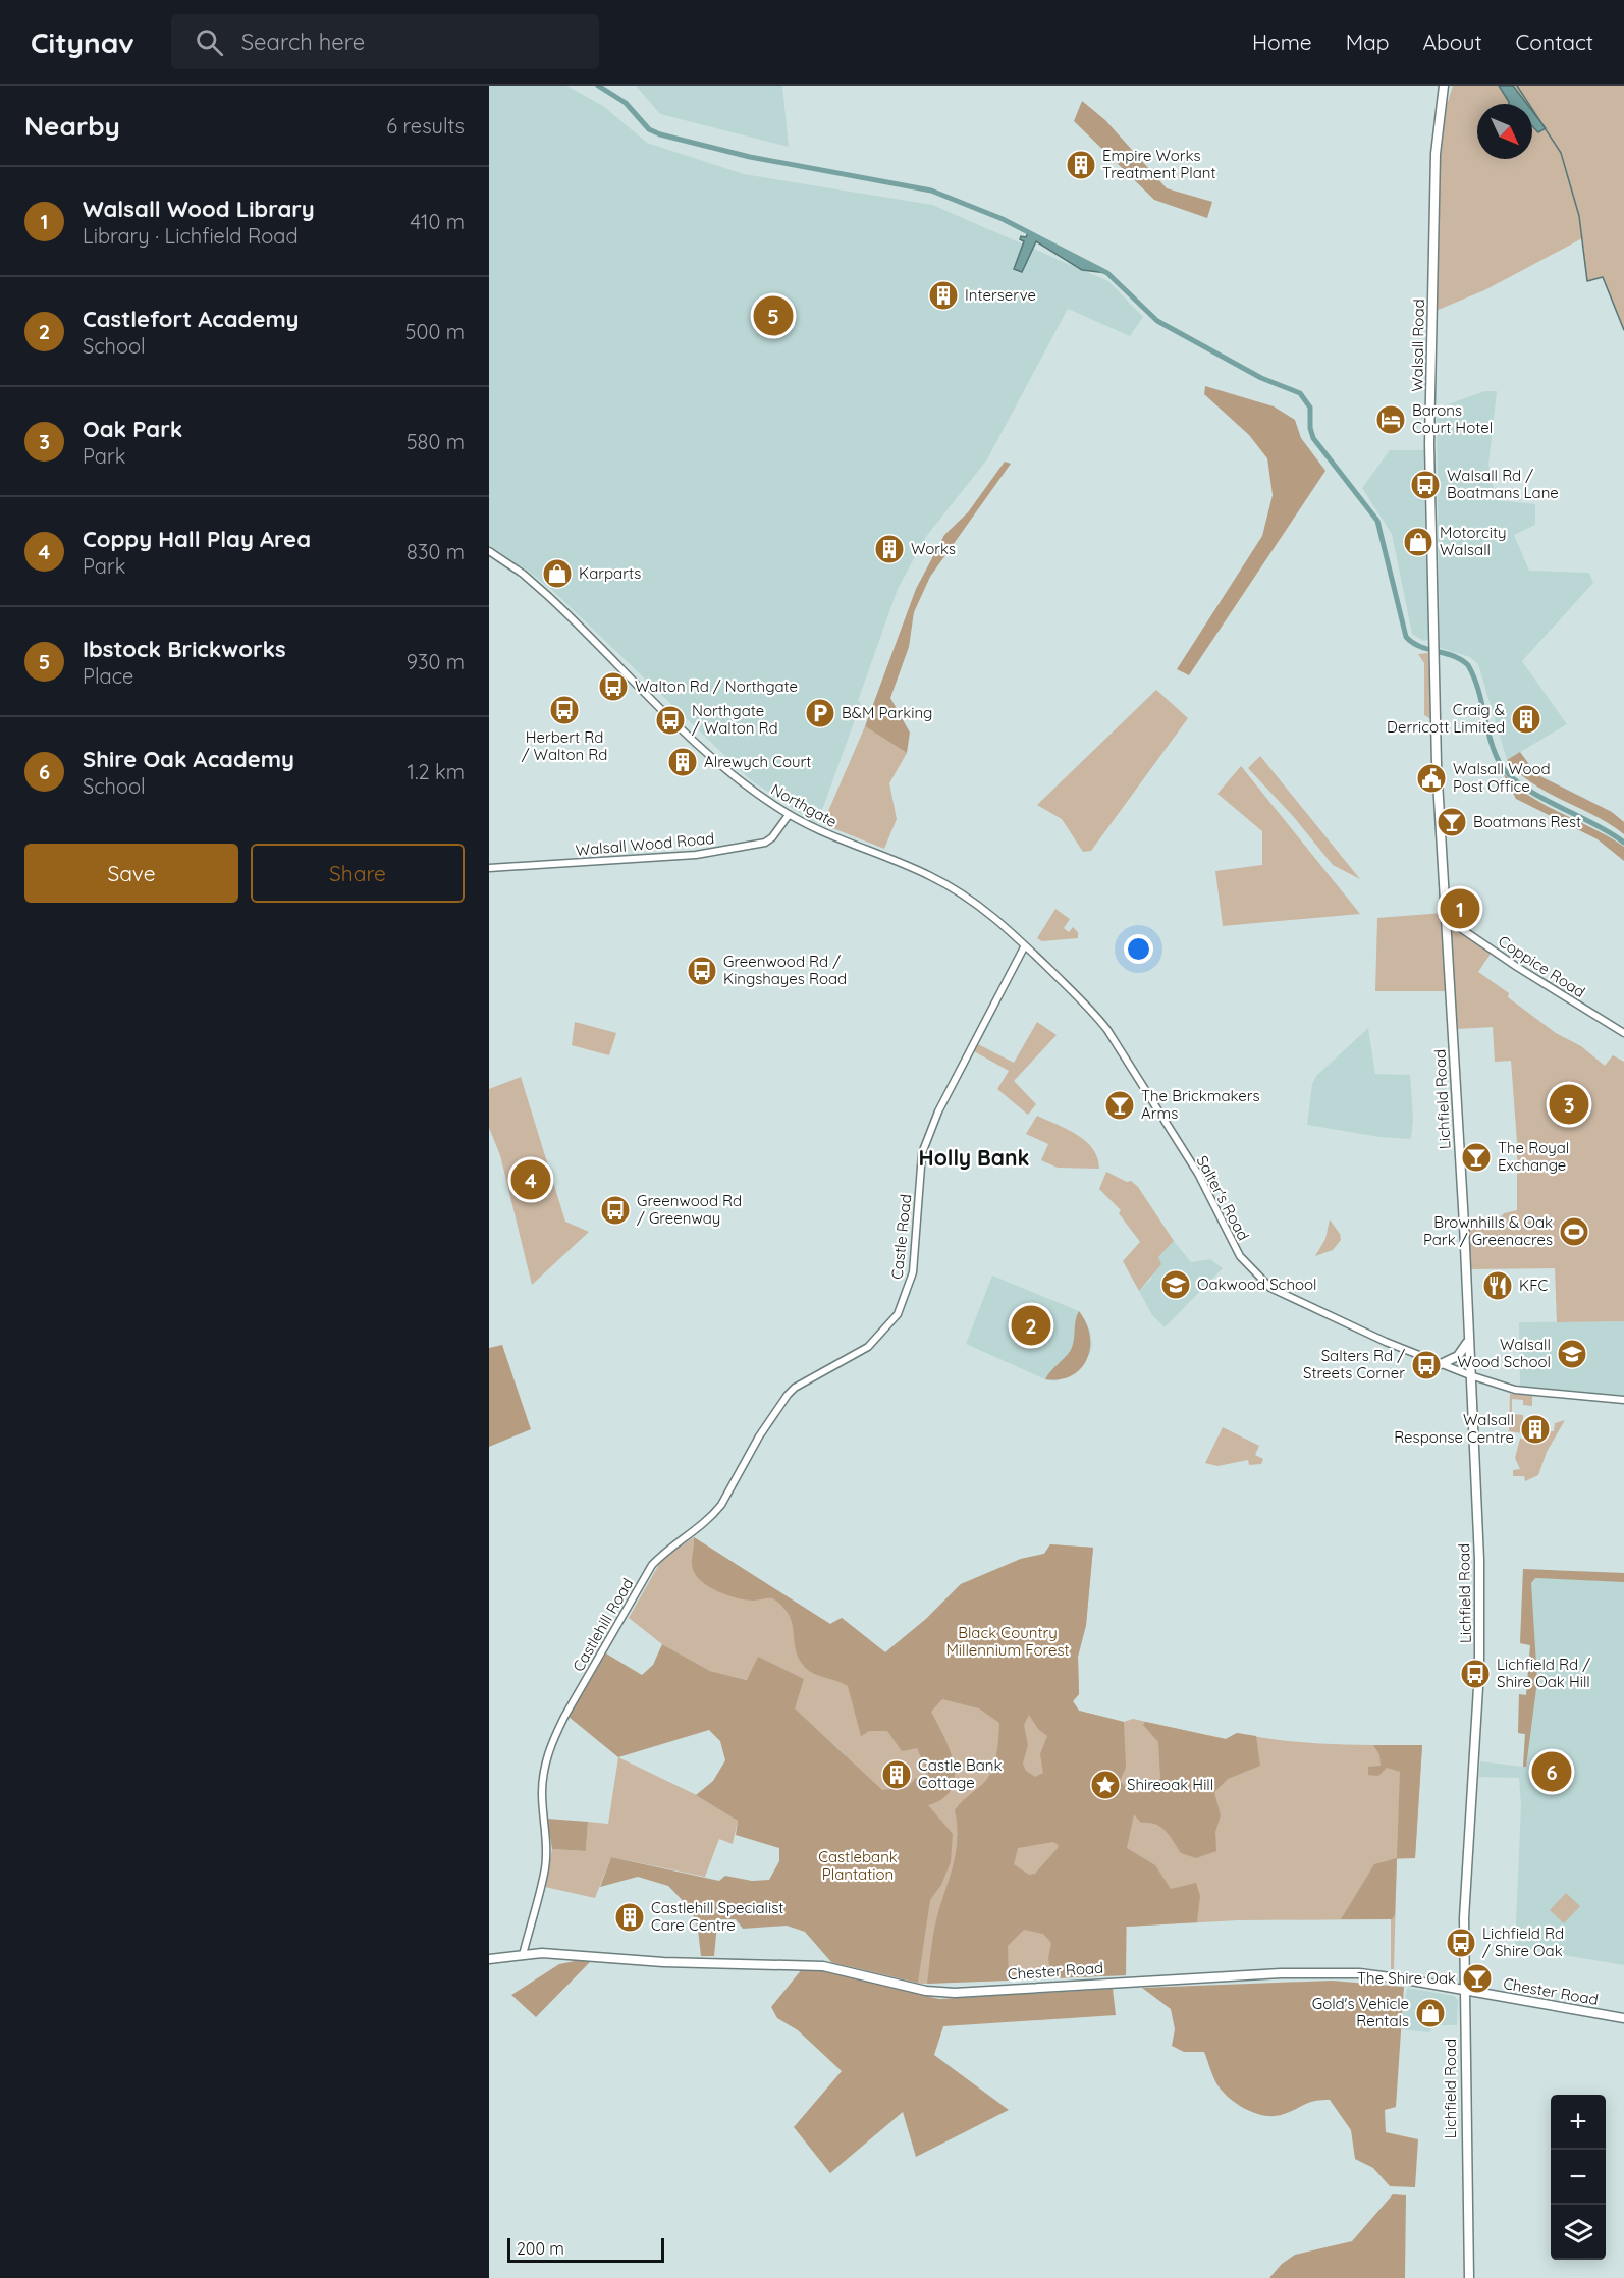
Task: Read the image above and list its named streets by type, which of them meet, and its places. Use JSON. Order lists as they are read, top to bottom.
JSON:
{
  "streets": {
    "highway": ["Walsall Road", "Lichfield Road", "Chester Road"],
    "main road": [
      "Northgate",
      "Walsall Wood Road",
      "Coppice Road",
      "Salter's Road",
      "Castle Road",
      "Castlehill Road"
    ]
  },
  "crossings": [
    ["Walsall Road", "Lichfield Road"],
    ["Northgate", "Walsall Wood Road"],
    ["Northgate", "Salter's Road"],
    ["Northgate", "Castle Road"],
    ["Coppice Road", "Lichfield Road"],
    ["Lichfield Road", "Salter's Road"],
    ["Lichfield Road", "Chester Road"],
    ["Salter's Road", "Castle Road"],
    ["Castle Road", "Castlehill Road"],
    ["Castlehill Road", "Chester Road"]
  ],
  "districts": ["Holly Bank"],
  "parks": ["Black Country Millennium Forest", "Castlebank Plantation"],
  "places": {
    "building": [
      "Empire Works Treatment Plant",
      "Interserve",
      "Works",
      "Craig & Derricott Limited",
      "Alrewych Court",
      "Walsall Response Centre",
      "Castle Bank Cottage",
      "Castlehill Specialist Care Centre"
    ],
    "hotel": ["Barons Court Hotel"],
    "bus stop": [
      "Walsall Rd / Boatmans Lane",
      "Walton Rd / Northgate",
      "Herbert Rd / Walton Rd",
      "Northgate / Walton Rd",
      "Greenwood Rd / Kingshayes Road",
      "Greenwood Rd / Greenway",
      "Salters Rd / Streets Corner",
      "Lichfield Rd / Shire Oak Hill",
      "Lichfield Rd / Shire Oak"
    ],
    "shop": ["Motorcity Walsall", "Karparts", "Gold's Vehicle Rentals"],
    "parking": ["B&M Parking"],
    "public building": ["Walsall Wood Post Office"],
    "bar": [
      "Boatmans Rest",
      "The Brickmakers Arms",
      "The Royal Exchange",
      "The Shire Oak"
    ],
    "sports": ["Brownhills & Oak Park / Greenacres"],
    "school or university": ["Oakwood School", "Walsall Wood School"],
    "restaurant": ["KFC"],
    "place": ["Shireoak Hill"]
  },
  "scale_bar": "200 m",
  "north": "bottom right",
  "page": {
    "header": "Citynav",
    "search": "Search here",
    "nav": [
      "Home",
      "Map",
      "About",
      "Contact"
    ],
    "heading": ["Nearby", "6 results"],
    "list": [
      {
        "mark": "1",
        "name": "Walsall Wood Library",
        "note": "Library · Lichfield Road",
        "value": "410 m"
      },
      {
        "mark": "2",
        "name": "Castlefort Academy",
        "note": "School",
        "value": "500 m"
      },
      {
        "mark": "3",
        "name": "Oak Park",
        "note": "Park",
        "value": "580 m"
      },
      {
        "mark": "4",
        "name": "Coppy Hall Play Area",
        "note": "Park",
        "value": "830 m"
      },
      {
        "mark": "5",
        "name": "Ibstock Brickworks",
        "note": "Place",
        "value": "930 m"
      },
      {
        "mark": "6",
        "name": "Shire Oak Academy",
        "note": "School",
        "value": "1.2 km"
      }
    ],
    "pins": [
      "5",
      "1",
      "3",
      "4",
      "2",
      "6"
    ],
    "buttons": ["Save", "Share"],
    "map_buttons": ["+", "−"],
    "scale": "200 m"
  }
}
